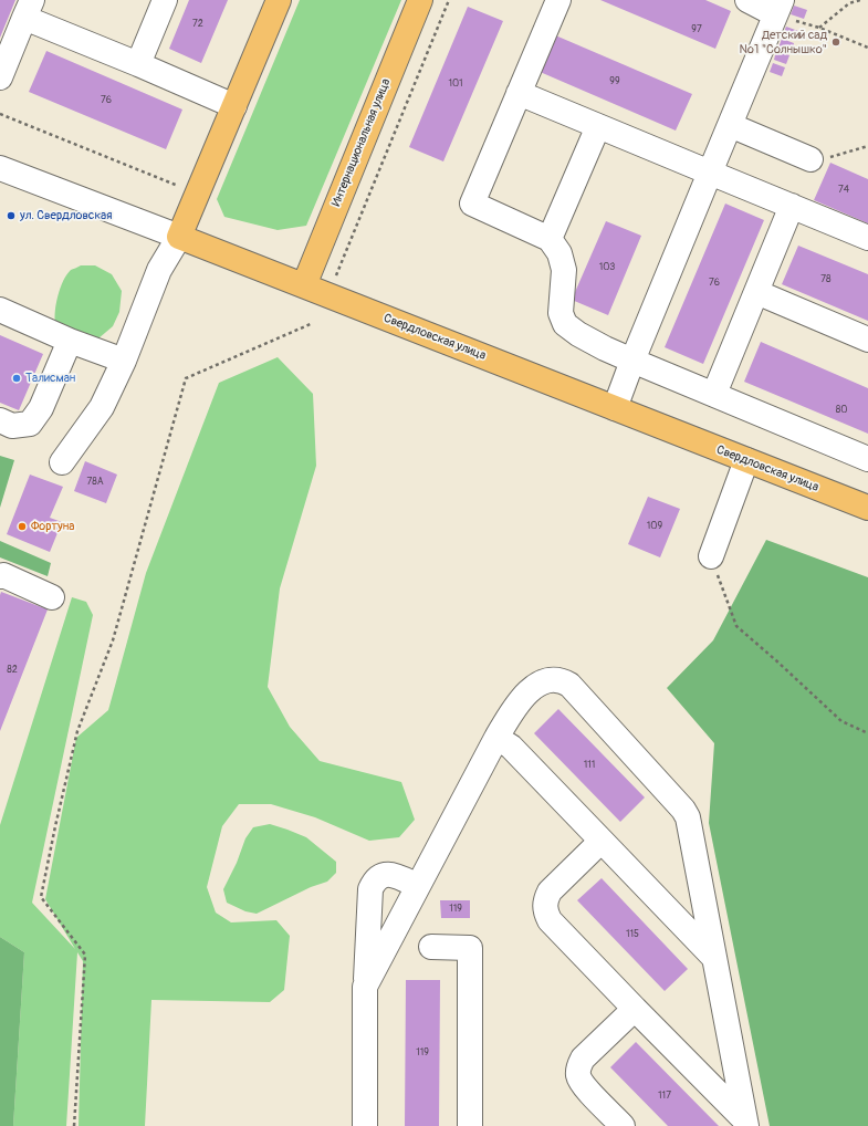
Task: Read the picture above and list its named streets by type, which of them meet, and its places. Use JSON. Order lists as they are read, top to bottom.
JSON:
{
  "streets": {
    "main road": ["Интернациональная улица", "Свердловская улица"]
  },
  "crossings": [
    ["Интернациональная улица", "Свердловская улица"]
  ],
  "places": [
    "Детский сад №1 \"Солнышко\"",
    "ул. Свердловская",
    "Талисман",
    "Фортуна"
  ],
  "house_numbers": [
    "72",
    "97",
    "99",
    "101",
    "76",
    "74",
    "103",
    "78",
    "76",
    "80",
    "78А",
    "109",
    "82",
    "111",
    "119",
    "115",
    "119",
    "117"
  ]
}
